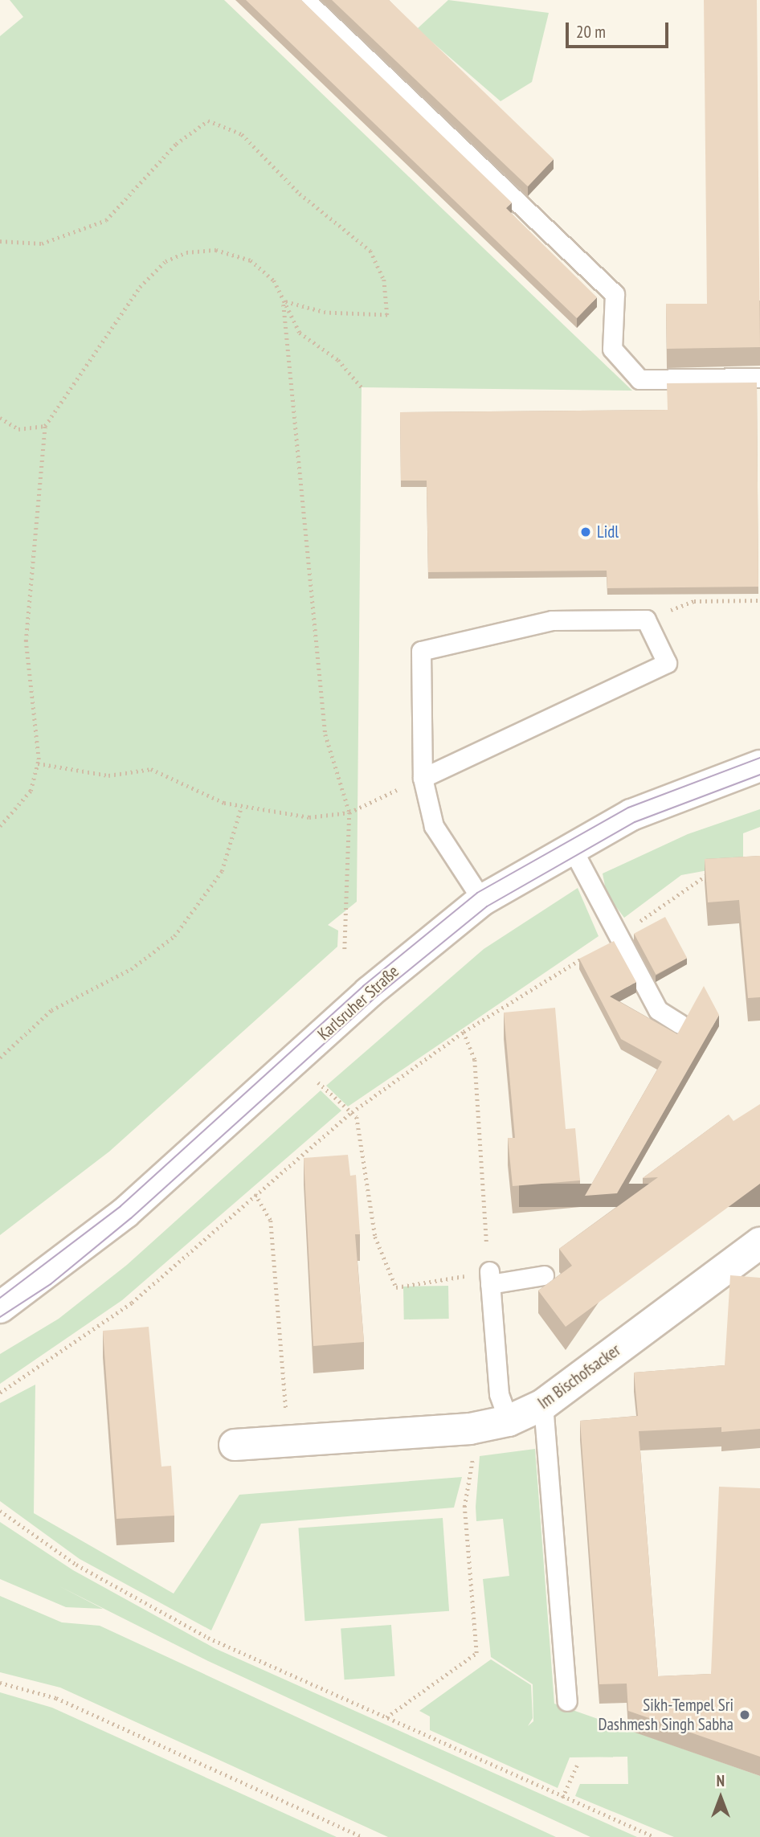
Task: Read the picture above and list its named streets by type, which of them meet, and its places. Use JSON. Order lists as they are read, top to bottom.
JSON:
{
  "streets": {
    "street": ["Karlsruher Straße", "Im Bischofsacker"]
  },
  "places": ["Lidl", "Sikh-Tempel Sri Dashmesh Singh Sabha"],
  "scale_bar": "20 m",
  "north": "top"
}
